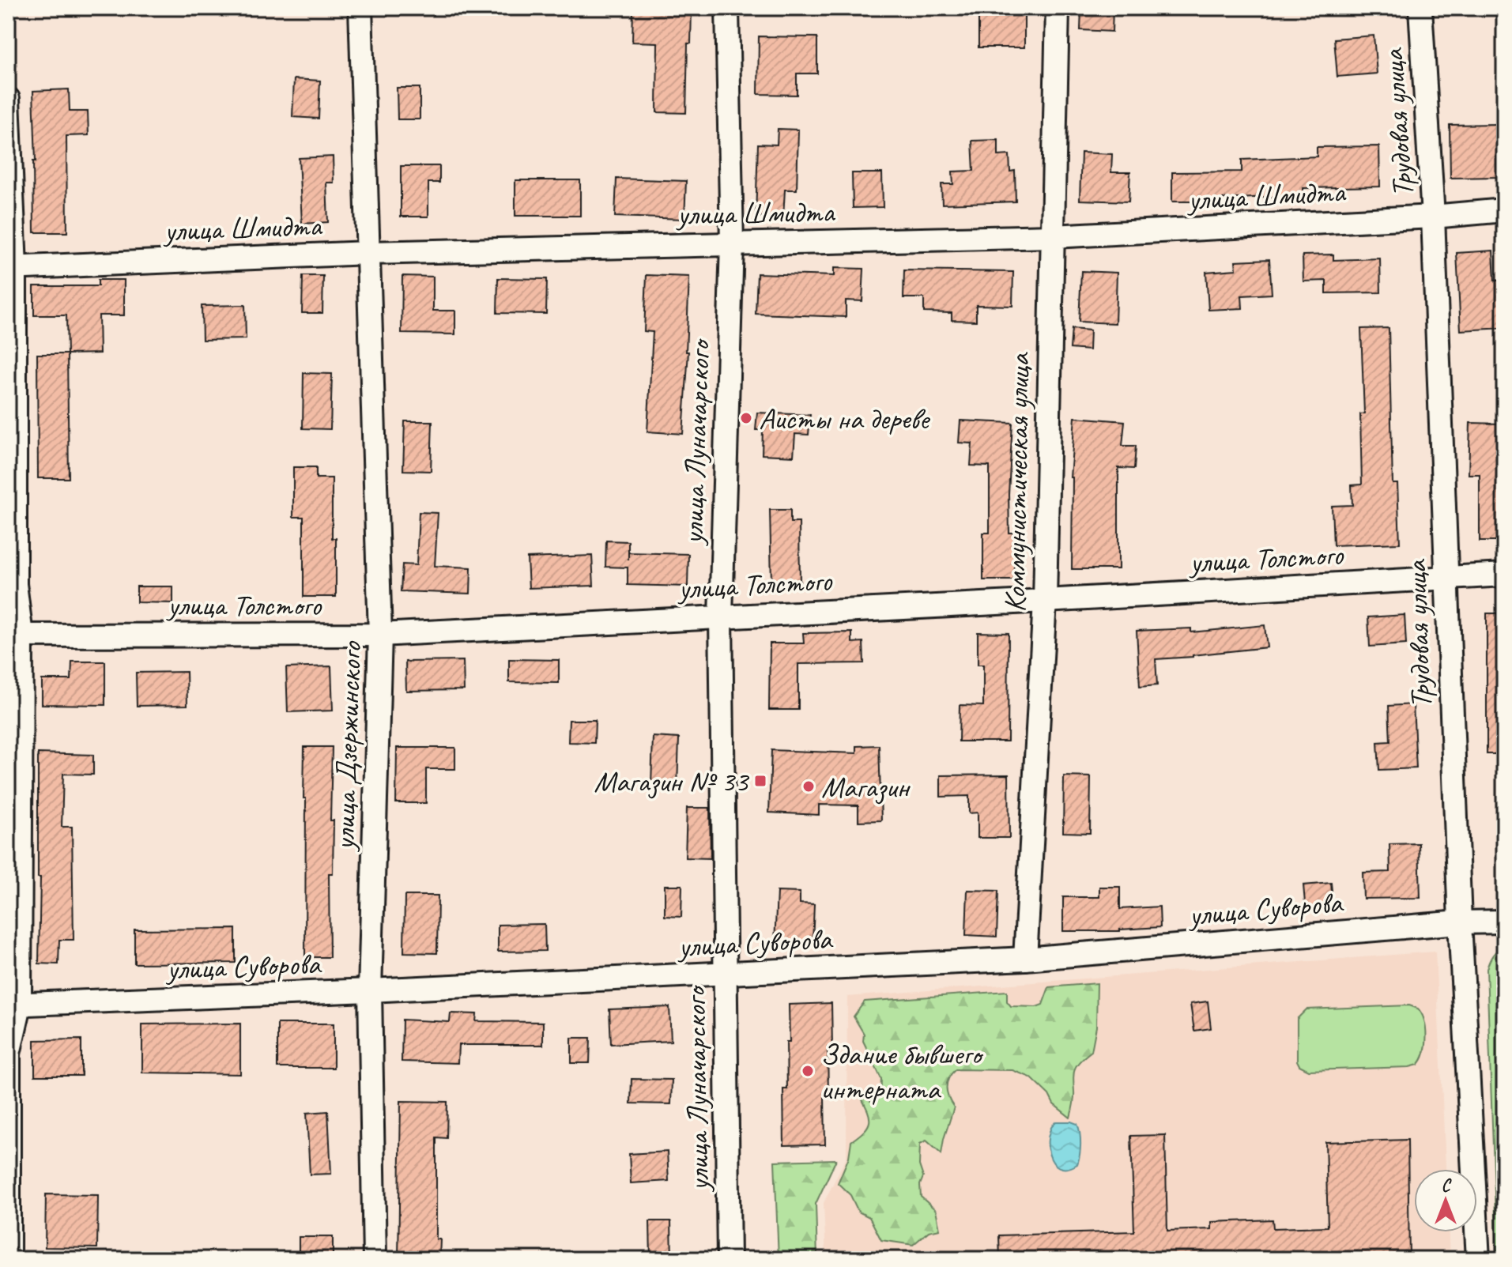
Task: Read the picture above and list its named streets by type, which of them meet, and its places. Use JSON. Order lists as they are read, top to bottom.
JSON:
{
  "streets": {
    "street": [
      "Трудовая улица",
      "улица Шмидта",
      "улица Луначарского",
      "Коммунистическая улица",
      "улица Толстого",
      "улица Дзержинского",
      "улица Суворова"
    ]
  },
  "crossings": [
    ["Трудовая улица", "улица Шмидта"],
    ["Трудовая улица", "улица Толстого"],
    ["Трудовая улица", "улица Суворова"],
    ["улица Шмидта", "улица Луначарского"],
    ["улица Шмидта", "Коммунистическая улица"],
    ["улица Шмидта", "улица Дзержинского"],
    ["улица Луначарского", "улица Толстого"],
    ["улица Луначарского", "улица Суворова"],
    ["Коммунистическая улица", "улица Толстого"],
    ["Коммунистическая улица", "улица Суворова"],
    ["улица Толстого", "улица Дзержинского"],
    ["улица Дзержинского", "улица Суворова"]
  ],
  "places": {
    "other": ["Аисты на дереве", "Магазин", "Здание бывшего интерната"],
    "transit": ["Магазин № 33"]
  },
  "north": "top"
}
